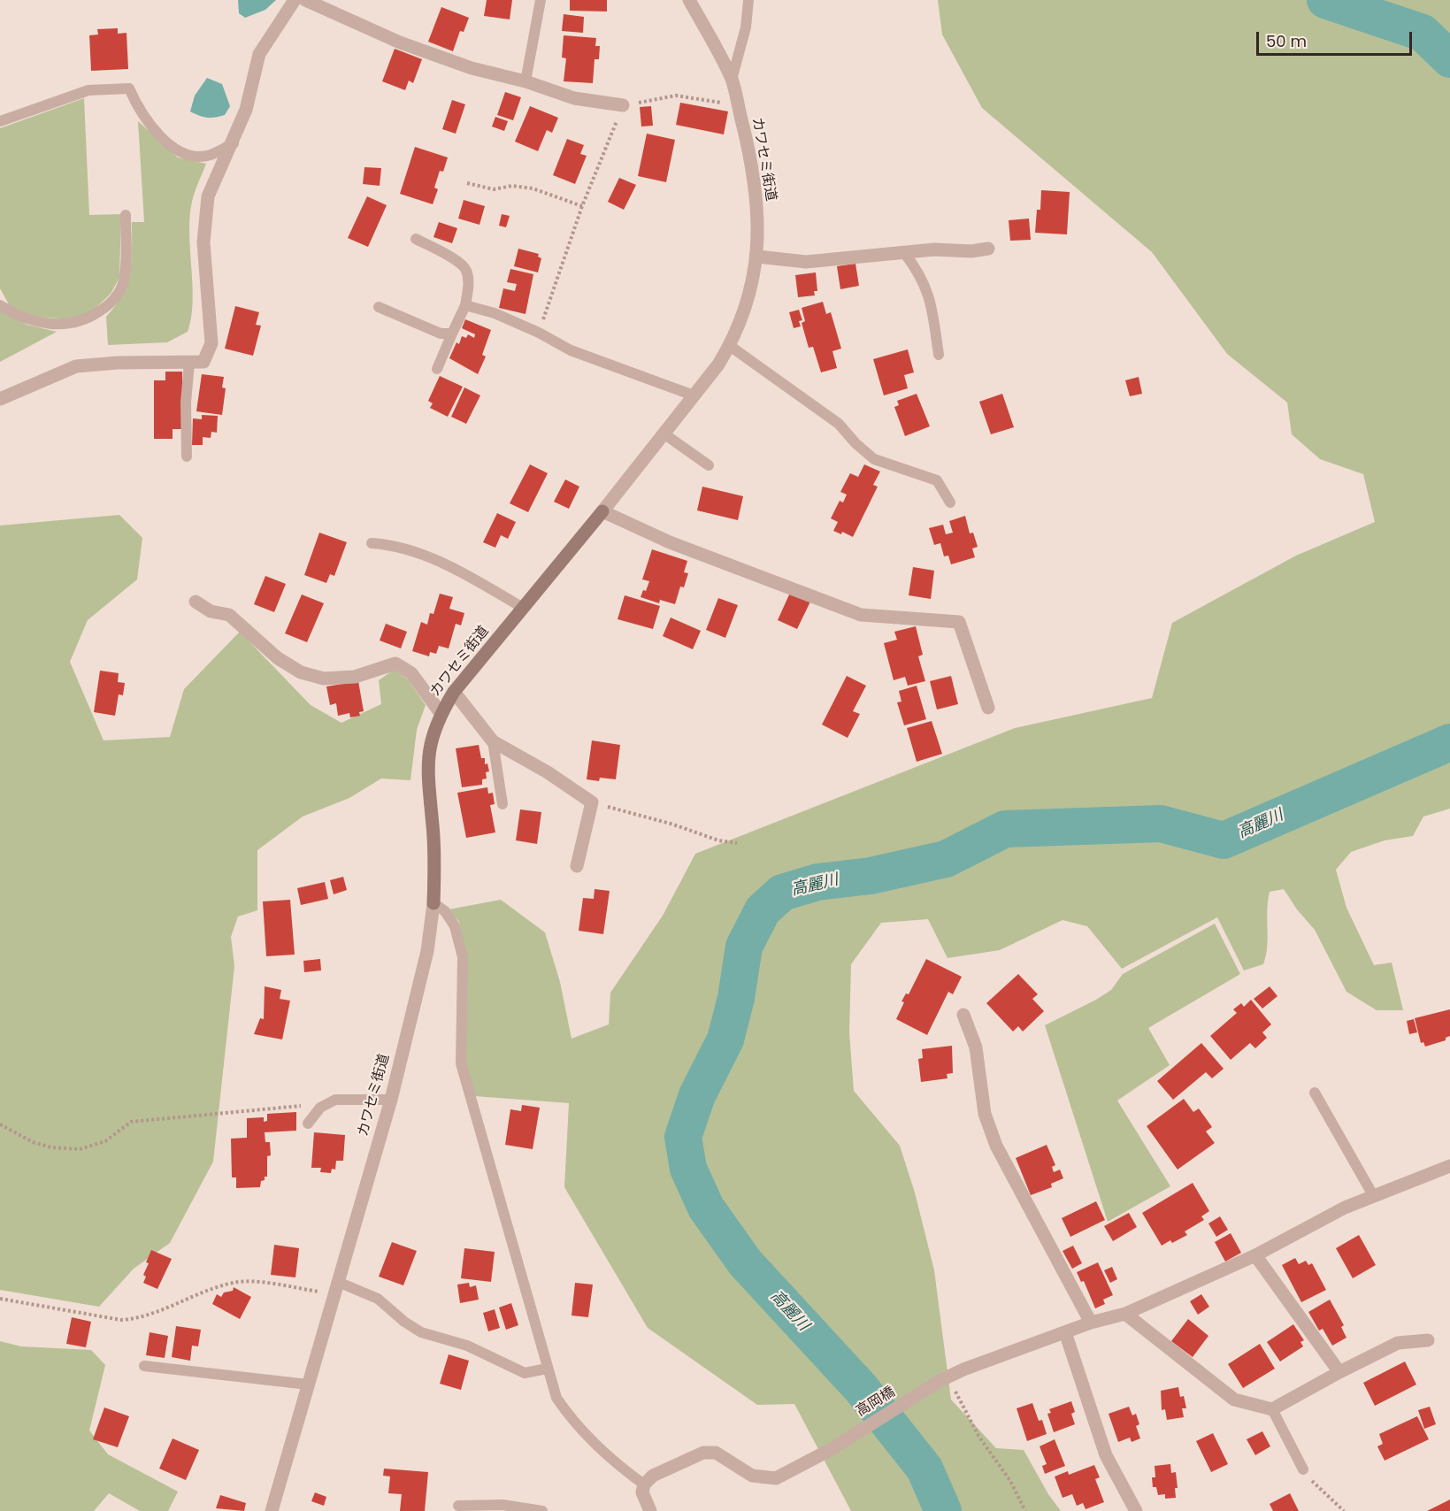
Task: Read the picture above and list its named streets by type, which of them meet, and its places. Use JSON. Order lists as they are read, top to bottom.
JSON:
{
  "streets": {
    "street": ["カワセミ街道", "高岡橋"]
  },
  "water": ["高麗川"],
  "scale_bar": "50 m"
}
